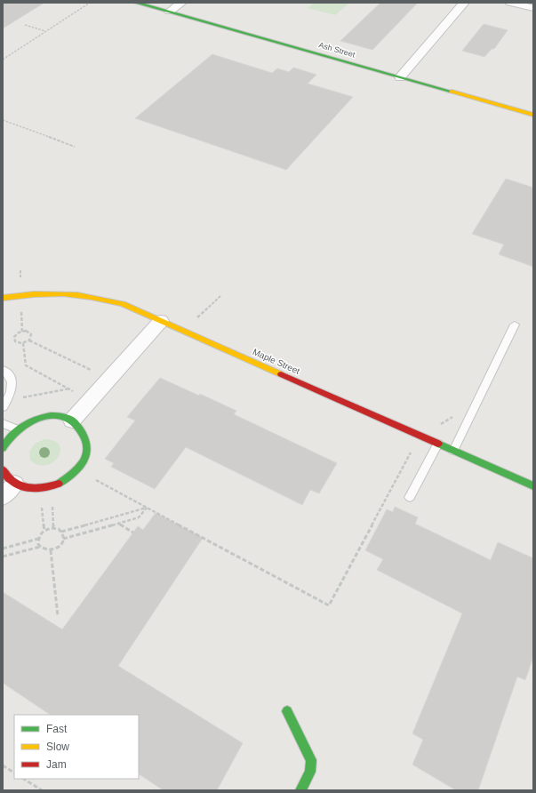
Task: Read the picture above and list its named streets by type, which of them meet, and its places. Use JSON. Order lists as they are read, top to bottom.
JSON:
{
  "streets": {
    "street": ["Ash Street", "Maple Street"]
  },
  "legend": ["Fast", "Slow", "Jam"]
}
